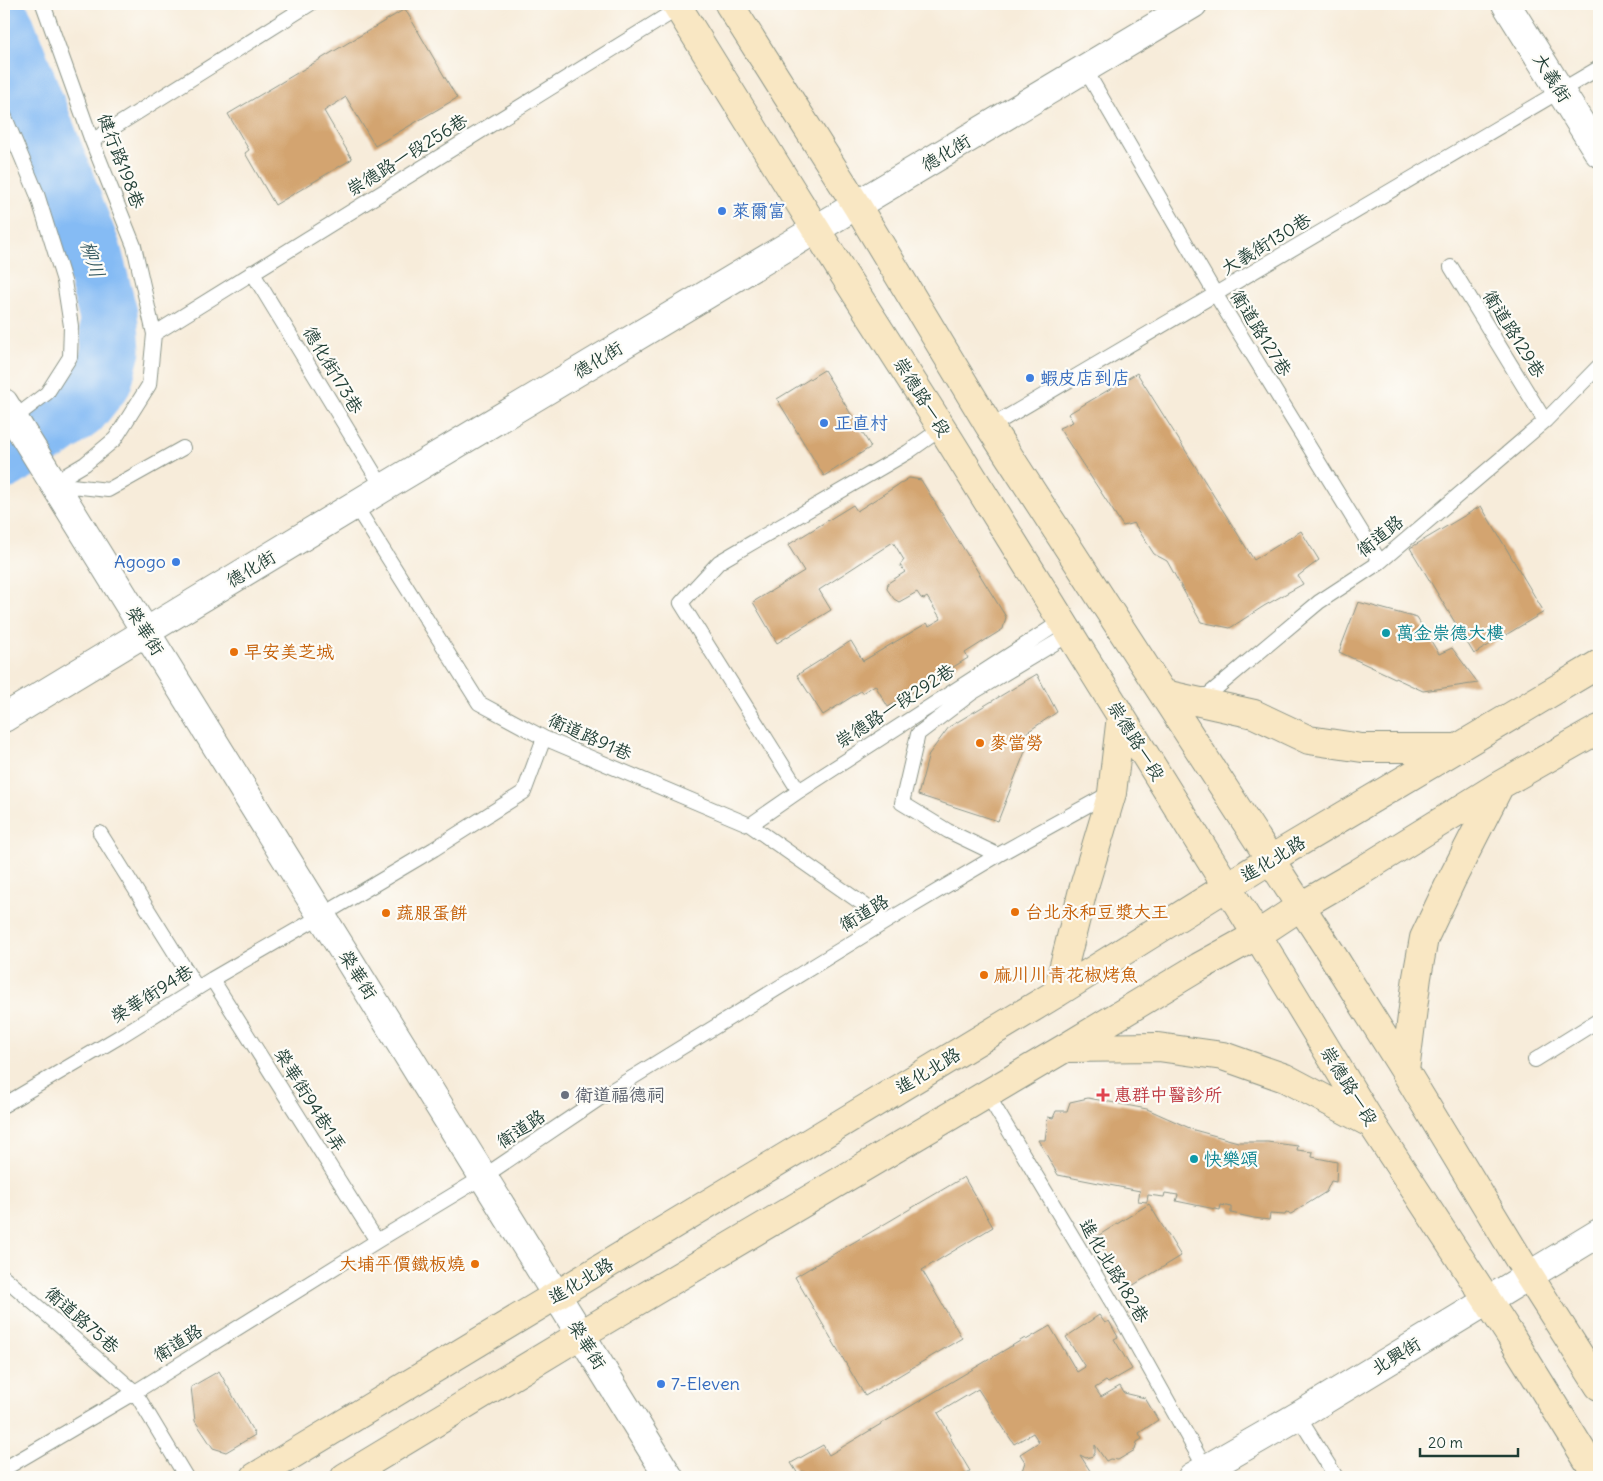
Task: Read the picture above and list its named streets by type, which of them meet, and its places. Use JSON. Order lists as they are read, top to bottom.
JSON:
{
  "streets": {
    "main road": ["崇德路一段", "進化北路"],
    "street": [
      "大義街",
      "德化街",
      "榮華街",
      "北興街"
    ],
    "lane": [
      "崇德路一段256巷",
      "健行路198巷",
      "大義街130巷",
      "衛道路127巷",
      "衛道路129巷",
      "德化街173巷",
      "衛道路",
      "崇德路一段292巷",
      "衛道路91巷",
      "榮華街94巷",
      "榮華街94巷1弄",
      "進化北路182巷",
      "衛道路75巷"
    ]
  },
  "crossings": [
    ["大義街", "大義街130巷"],
    ["德化街", "衛道路127巷"],
    ["德化街", "德化街173巷"],
    ["德化街", "崇德路一段"],
    ["德化街", "榮華街"],
    ["德化街", "衛道路91巷"],
    ["崇德路一段256巷", "健行路198巷"],
    ["崇德路一段256巷", "德化街173巷"],
    ["崇德路一段256巷", "崇德路一段"],
    ["健行路198巷", "榮華街"],
    ["大義街130巷", "衛道路127巷"],
    ["衛道路127巷", "衛道路"],
    ["衛道路129巷", "衛道路"],
    ["崇德路一段", "崇德路一段292巷"],
    ["崇德路一段", "進化北路"],
    ["崇德路一段", "北興街"],
    ["衛道路", "榮華街"],
    ["衛道路", "衛道路91巷"],
    ["衛道路", "榮華街94巷1弄"],
    ["衛道路", "衛道路75巷"],
    ["榮華街", "進化北路"],
    ["榮華街", "榮華街94巷"],
    ["崇德路一段292巷", "衛道路91巷"],
    ["衛道路91巷", "榮華街94巷"],
    ["榮華街94巷", "榮華街94巷1弄"],
    ["進化北路182巷", "北興街"]
  ],
  "water": ["柳川"],
  "places": {
    "other": [
      "萊爾富",
      "蝦皮店到店",
      "正直村",
      "Agogo",
      "萬金崇德大樓",
      "早安美芝城",
      "麥當勞",
      "台北永和豆漿大王",
      "蔬服蛋餅",
      "麻川川青花椒烤魚",
      "衛道福德祠",
      "快樂頌",
      "大埔平價鐵板燒",
      "7-Eleven"
    ],
    "health": ["惠群中醫診所"]
  },
  "scale_bar": "20 m"
}
